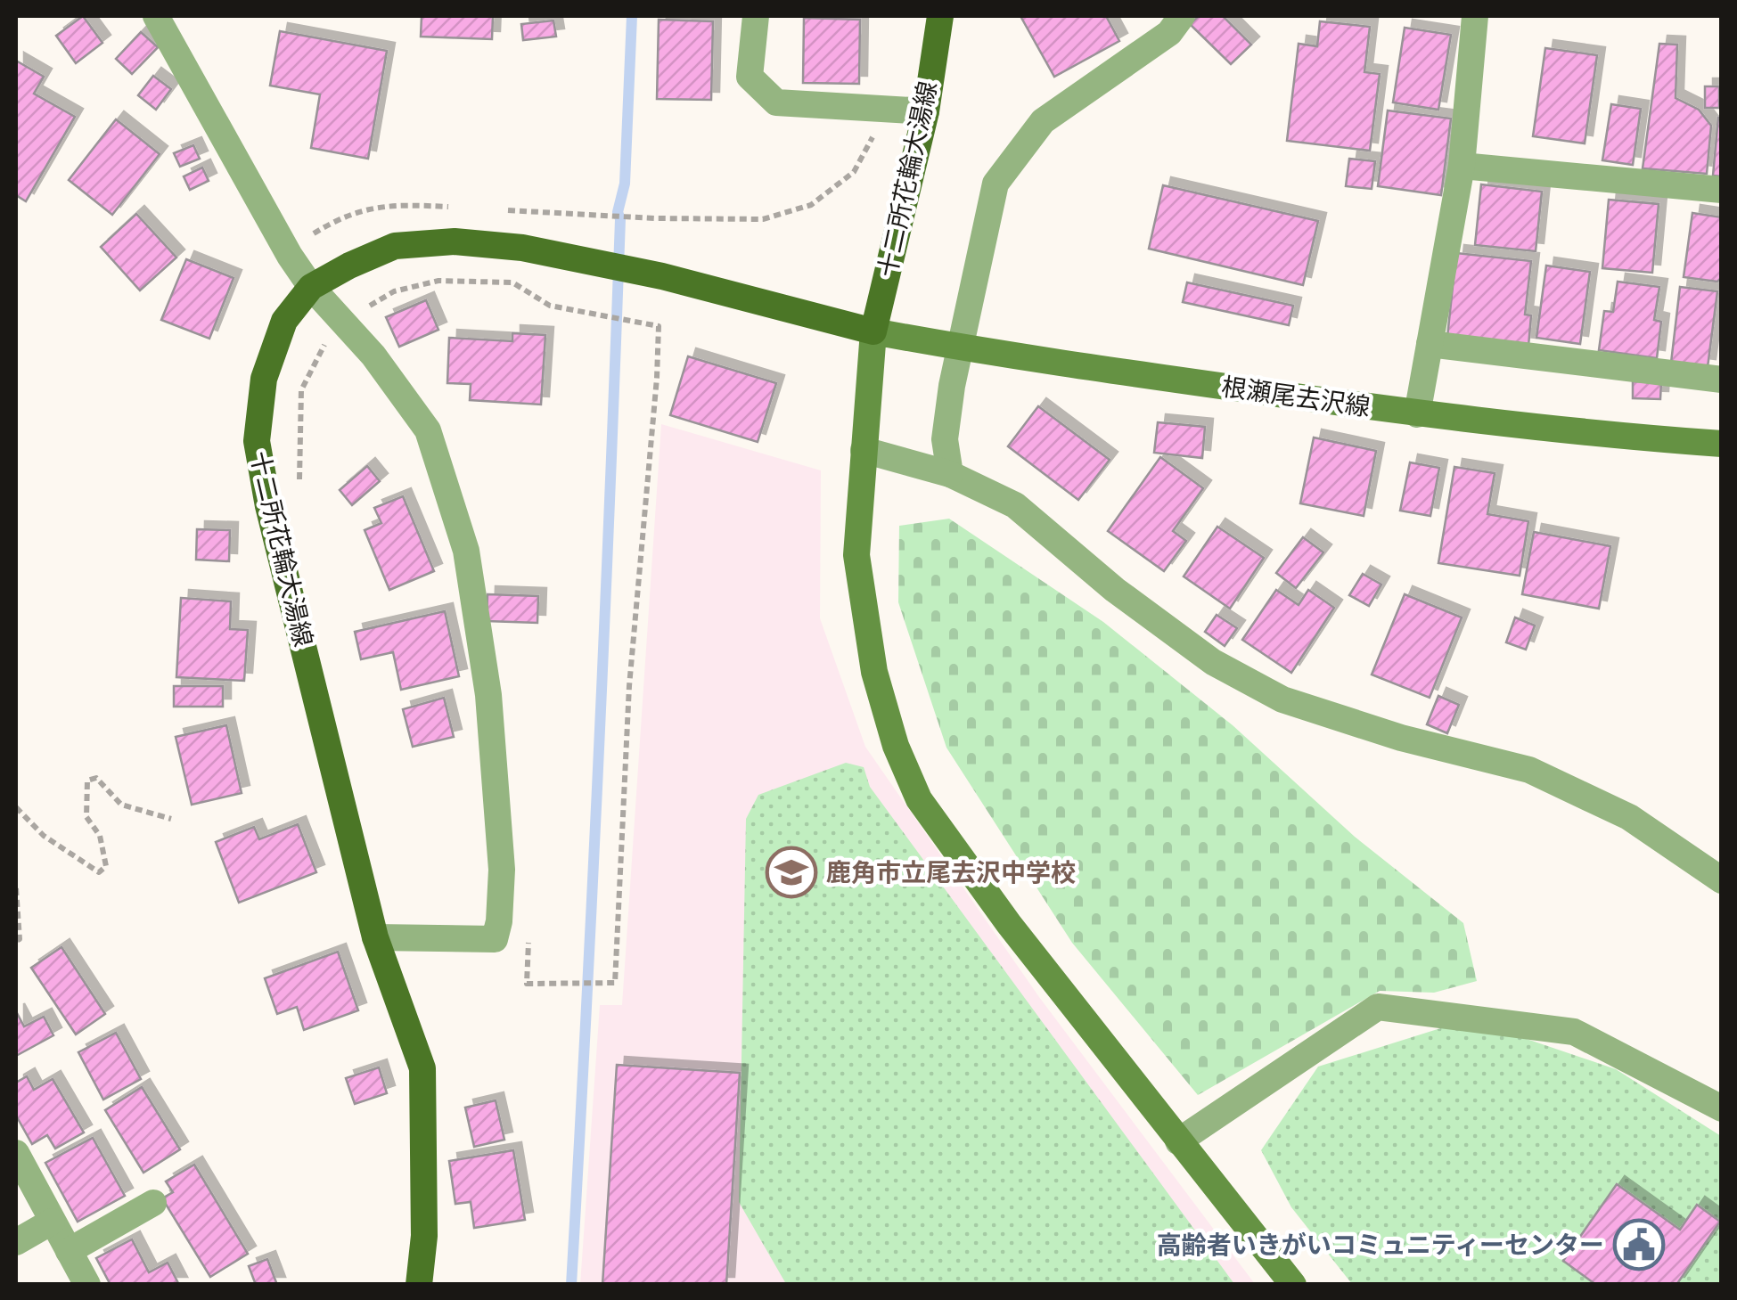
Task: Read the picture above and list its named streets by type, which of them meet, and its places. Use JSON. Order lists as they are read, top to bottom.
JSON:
{
  "streets": {
    "main road": ["十二所花輪大湯線"],
    "street": ["根瀬尾去沢線"]
  },
  "crossings": [
    ["十二所花輪大湯線", "根瀬尾去沢線"]
  ],
  "places": {
    "school or university": ["鹿角市立尾去沢中学校"],
    "public building": ["高齢者いきがいコミュニティーセンター"]
  }
}
